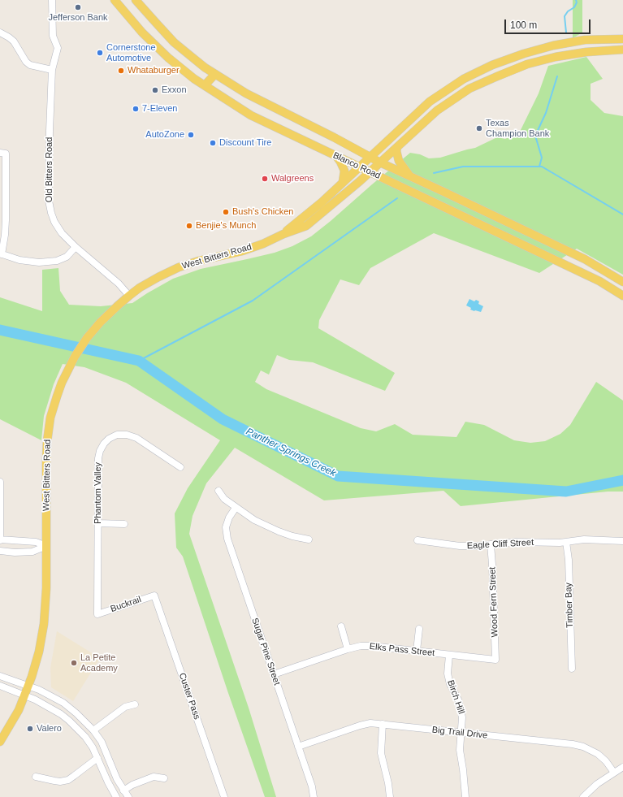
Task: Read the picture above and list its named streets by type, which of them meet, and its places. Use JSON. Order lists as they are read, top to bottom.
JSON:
{
  "streets": {
    "main road": ["Blanco Road", "West Bitters Road"],
    "street": [
      "Old Bitters Road",
      "Phantom Valley",
      "Eagle Cliff Street",
      "Wood Fern Street",
      "Buckrail",
      "Timber Bay",
      "Elks Pass Street",
      "Sugar Pine Street",
      "Custer Pass",
      "Birch Hill",
      "Big Trail Drive"
    ]
  },
  "crossings": [
    ["Blanco Road", "West Bitters Road"],
    ["Old Bitters Road", "West Bitters Road"],
    ["Phantom Valley", "Buckrail"],
    ["Eagle Cliff Street", "Wood Fern Street"],
    ["Eagle Cliff Street", "Timber Bay"],
    ["Wood Fern Street", "Elks Pass Street"],
    ["Buckrail", "Custer Pass"],
    ["Elks Pass Street", "Sugar Pine Street"],
    ["Elks Pass Street", "Birch Hill"],
    ["Sugar Pine Street", "Big Trail Drive"],
    ["Birch Hill", "Big Trail Drive"]
  ],
  "water": ["Panther Springs Creek"],
  "places": [
    "Jefferson Bank",
    "Cornerstone Automotive",
    "Whataburger",
    "Exxon",
    "7-Eleven",
    "Texas Champion Bank",
    "AutoZone",
    "Discount Tire",
    "Walgreens",
    "Bush's Chicken",
    "Benjie's Munch",
    "La Petite Academy",
    "Valero"
  ],
  "scale_bar": "100 m"
}
